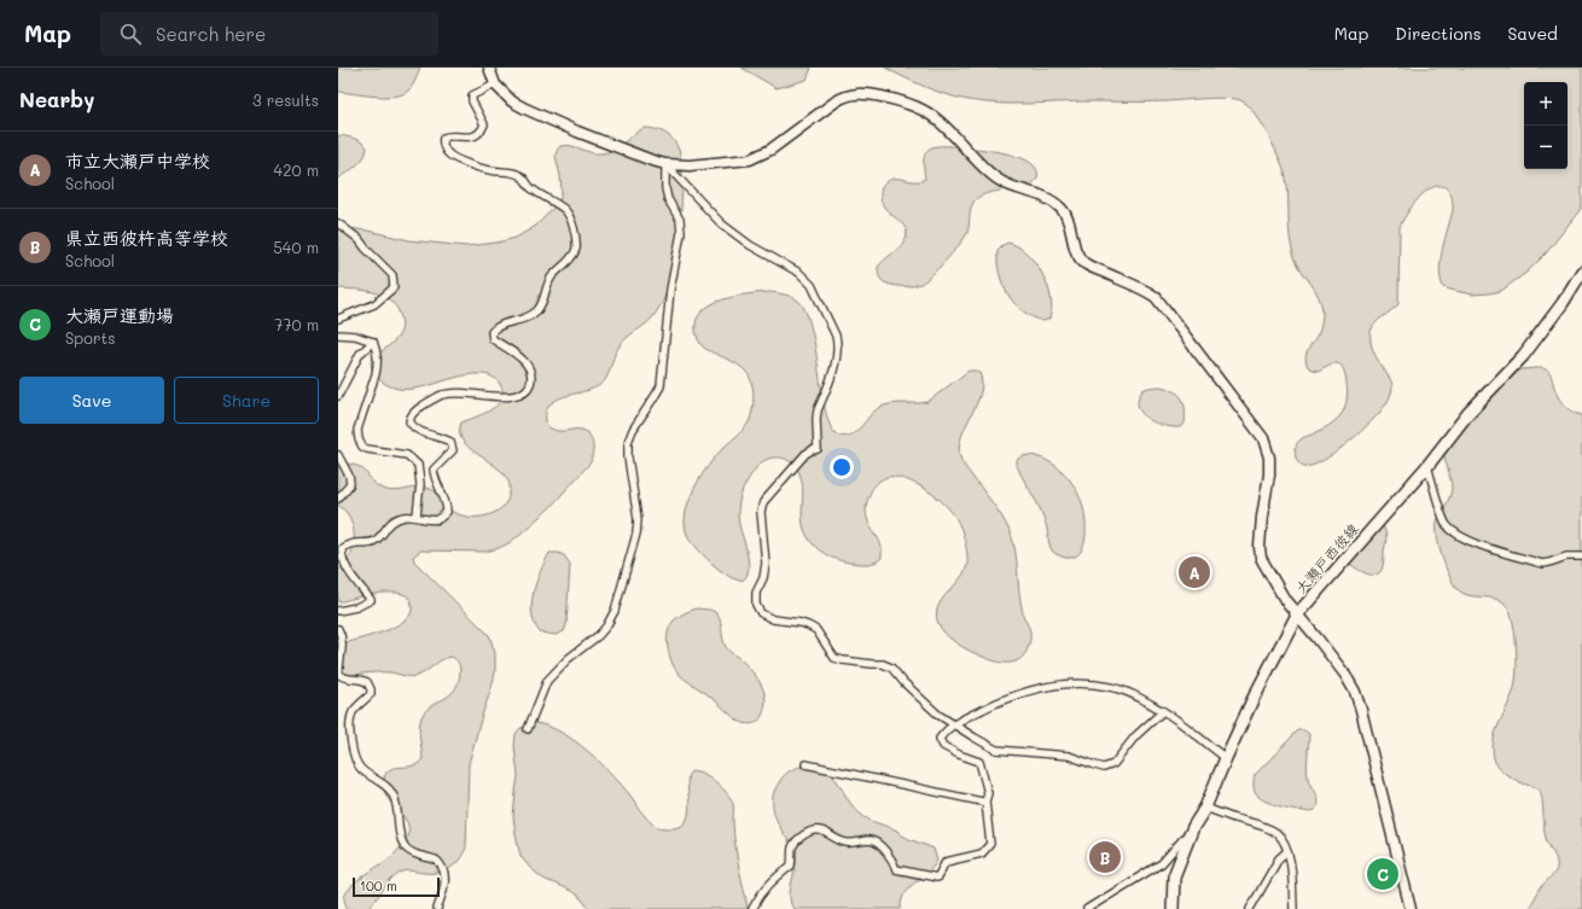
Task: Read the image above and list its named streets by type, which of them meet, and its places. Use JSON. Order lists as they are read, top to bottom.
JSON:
{
  "streets": {
    "main road": ["大瀬戸西彼線"]
  },
  "scale_bar": "100 m",
  "page": {
    "header": "Map",
    "search": "Search here",
    "nav": ["Map", "Directions", "Saved"],
    "heading": ["Nearby", "3 results"],
    "map_buttons": ["+", "−"],
    "list": [
      {
        "mark": "A",
        "name": "市立大瀬戸中学校",
        "note": "School",
        "value": "420 m"
      },
      {
        "mark": "B",
        "name": "県立西彼杵高等学校",
        "note": "School",
        "value": "540 m"
      },
      {
        "mark": "C",
        "name": "大瀬戸運動場",
        "note": "Sports",
        "value": "770 m"
      }
    ],
    "buttons": ["Save", "Share"],
    "pins": ["A", "B", "C"],
    "scale": "100 m"
  }
}
